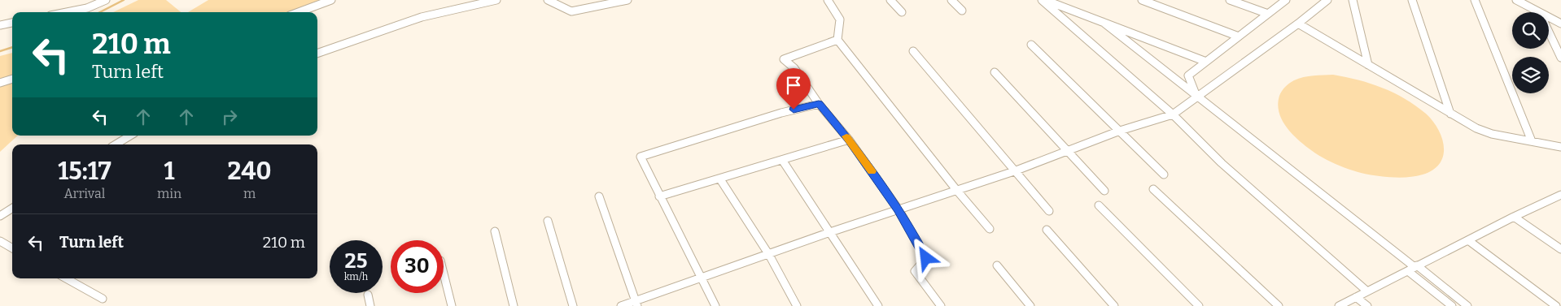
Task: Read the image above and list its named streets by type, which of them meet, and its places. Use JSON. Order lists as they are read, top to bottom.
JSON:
{
  "page": {
    "turn": ["210 m", "Turn left"],
    "eta": [
      "15:17",
      "Arrival",
      "1",
      "min",
      "240",
      "m"
    ],
    "list": [
      {
        "name": "Turn left",
        "value": "210 m"
      }
    ],
    "speed": "25 km/h",
    "limit": "30"
  }
}
